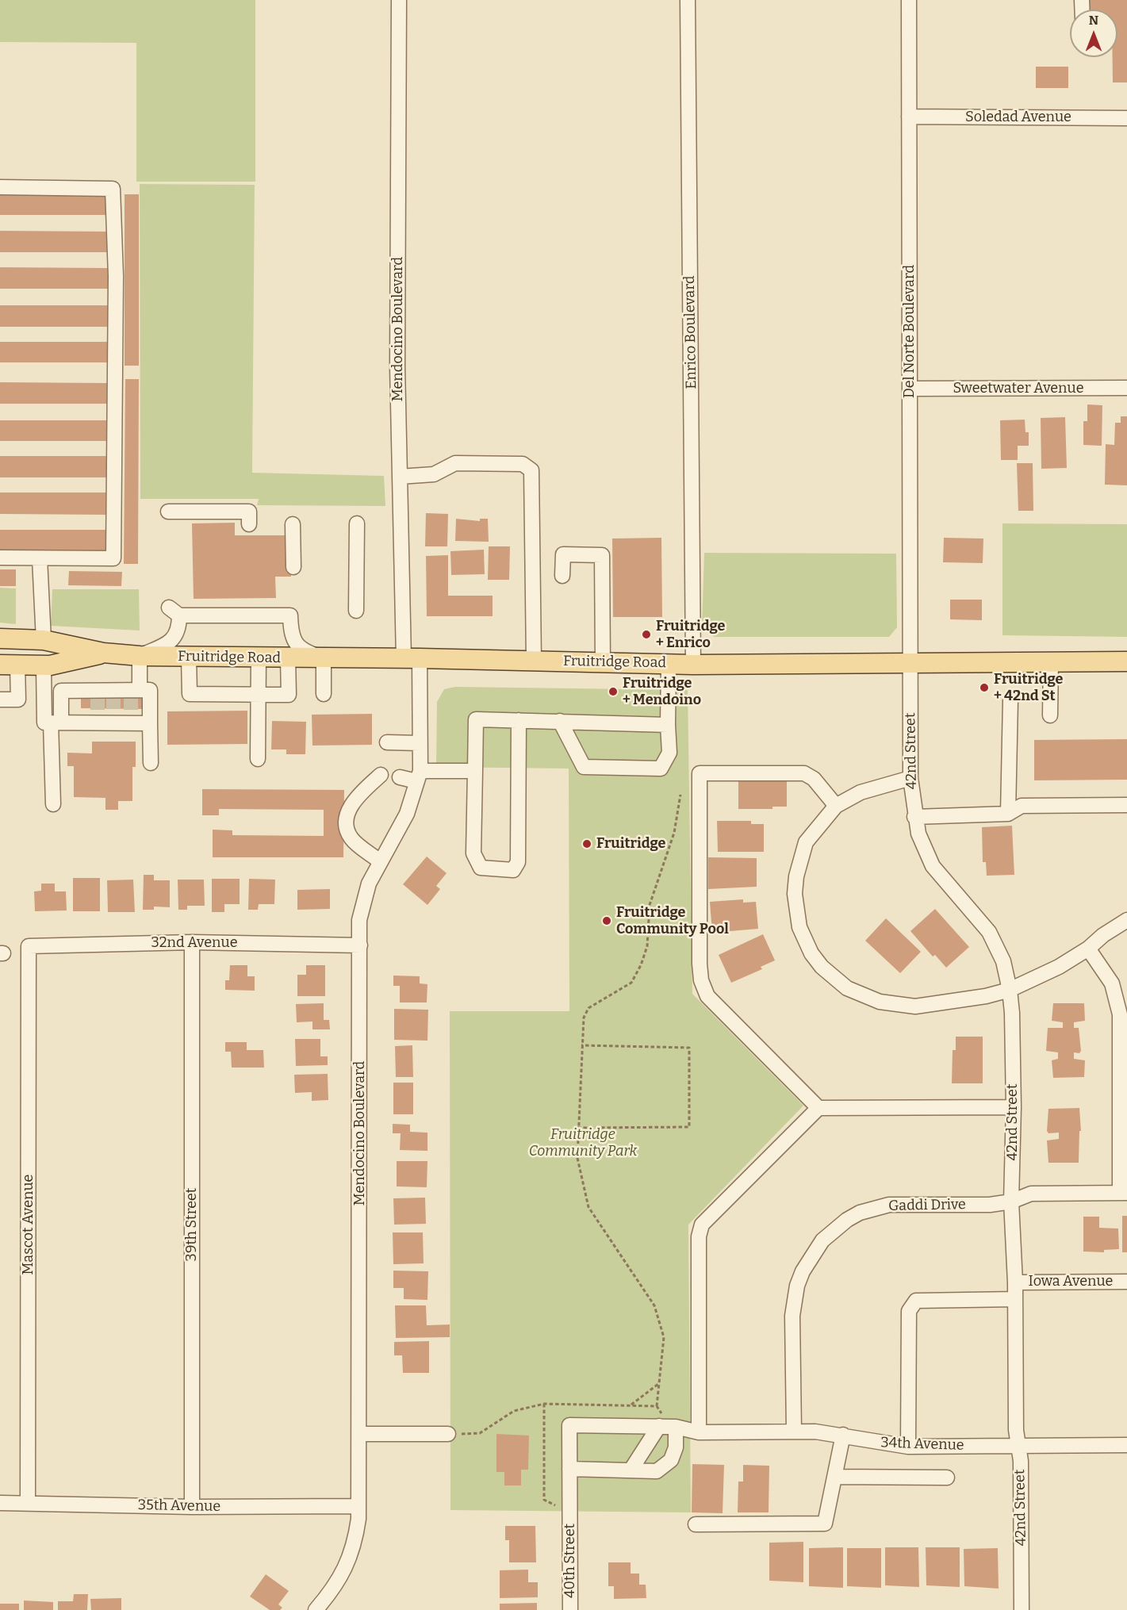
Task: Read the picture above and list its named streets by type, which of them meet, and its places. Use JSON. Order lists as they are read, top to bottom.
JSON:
{
  "streets": {
    "main road": ["Fruitridge Road"],
    "street": [
      "Soledad Avenue",
      "Mendocino Boulevard",
      "Del Norte Boulevard",
      "Enrico Boulevard",
      "Sweetwater Avenue",
      "42nd Street",
      "32nd Avenue",
      "Gaddi Drive",
      "Mascot Avenue",
      "39th Street",
      "Iowa Avenue",
      "34th Avenue",
      "35th Avenue",
      "40th Street"
    ]
  },
  "crossings": [
    ["Soledad Avenue", "Del Norte Boulevard"],
    ["Mendocino Boulevard", "Fruitridge Road"],
    ["Mendocino Boulevard", "32nd Avenue"],
    ["Mendocino Boulevard", "35th Avenue"],
    ["Del Norte Boulevard", "Sweetwater Avenue"],
    ["Del Norte Boulevard", "Fruitridge Road"],
    ["Del Norte Boulevard", "42nd Street"],
    ["Enrico Boulevard", "Fruitridge Road"],
    ["Fruitridge Road", "42nd Street"],
    ["42nd Street", "Gaddi Drive"],
    ["42nd Street", "Iowa Avenue"],
    ["42nd Street", "34th Avenue"],
    ["32nd Avenue", "Mascot Avenue"],
    ["32nd Avenue", "39th Street"],
    ["Gaddi Drive", "34th Avenue"],
    ["Mascot Avenue", "35th Avenue"],
    ["39th Street", "35th Avenue"],
    ["34th Avenue", "40th Street"]
  ],
  "parks": ["Fruitridge Community Park"],
  "places": [
    "Fruitridge + Enrico",
    "Fruitridge + 42nd St",
    "Fruitridge + Mendoino",
    "Fruitridge",
    "Fruitridge Community Pool"
  ],
  "north": "top"
}
